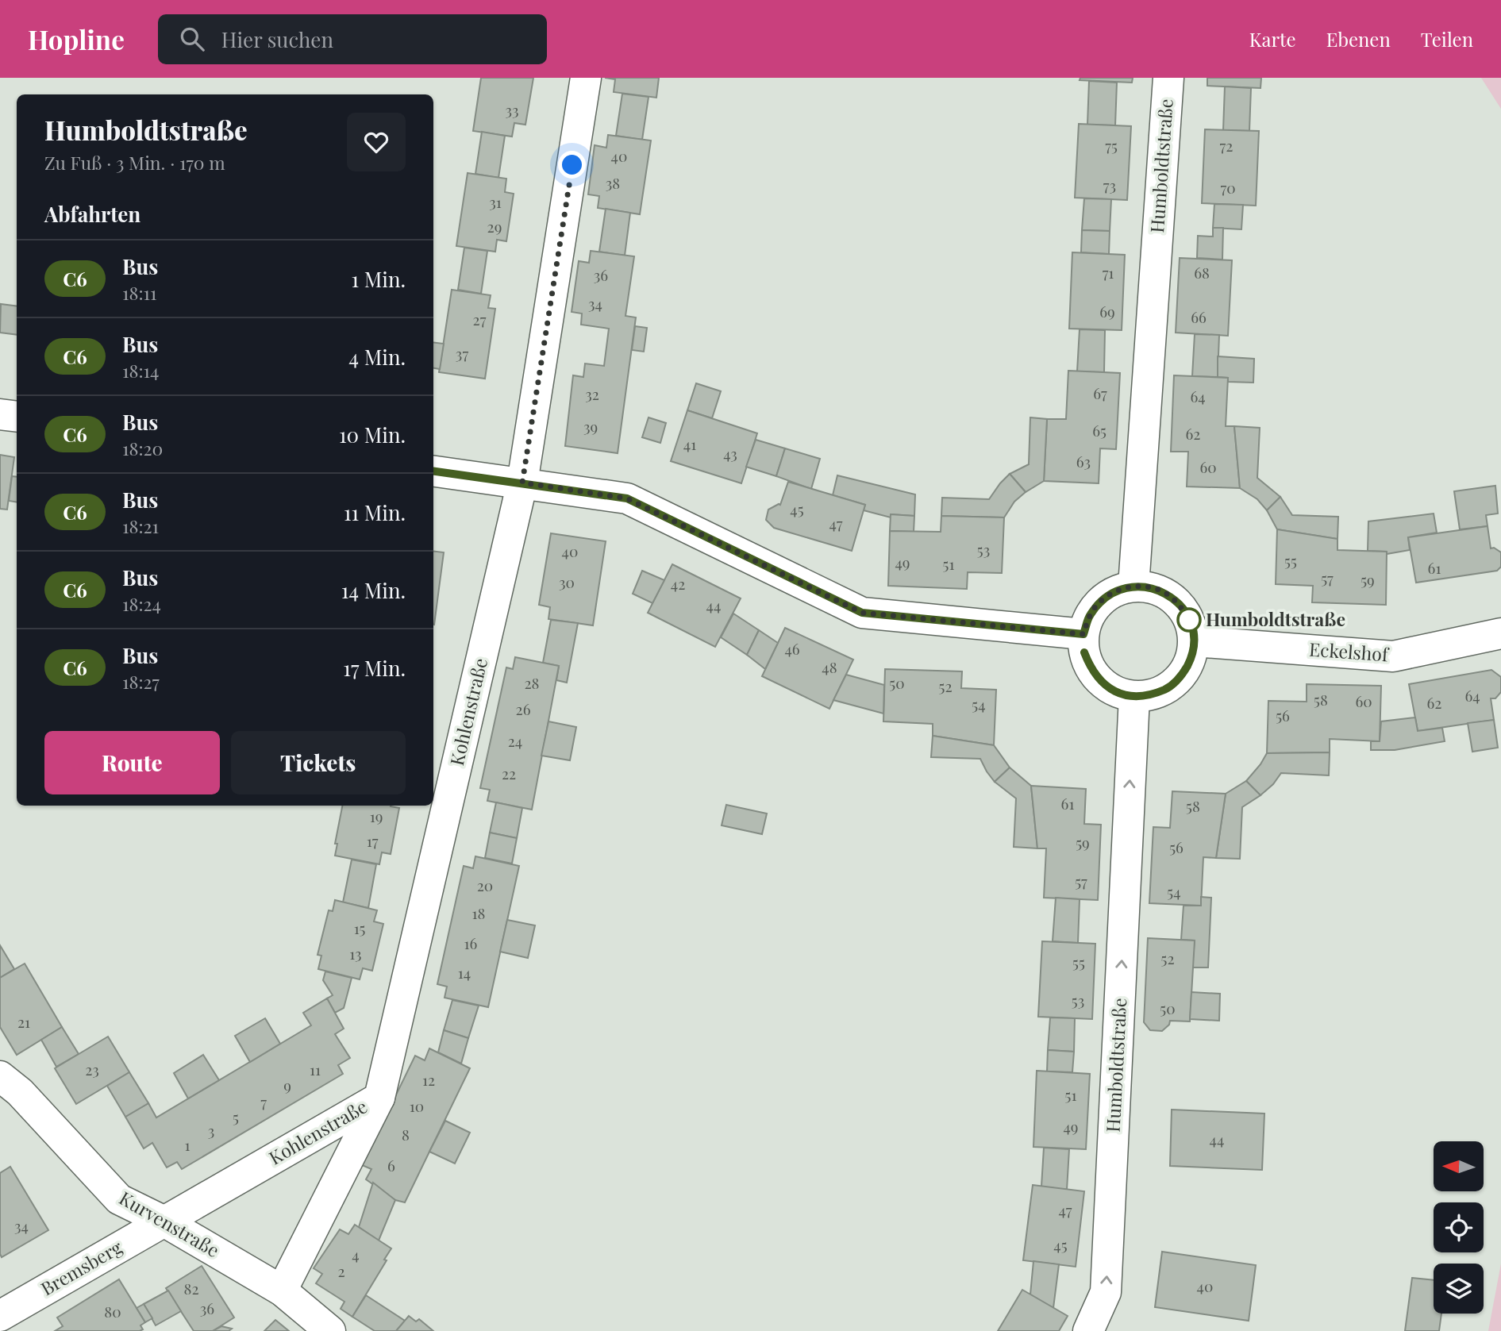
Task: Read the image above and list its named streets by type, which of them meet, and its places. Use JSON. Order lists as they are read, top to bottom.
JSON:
{
  "streets": {
    "street": [
      "Humboldtstraße",
      "Eckelshof",
      "Kohlenstraße",
      "Kurvenstraße",
      "Bremsberg"
    ]
  },
  "crossings": [
    ["Humboldtstraße", "Eckelshof"],
    ["Kohlenstraße", "Kurvenstraße"],
    ["Kohlenstraße", "Bremsberg"],
    ["Kurvenstraße", "Bremsberg"]
  ],
  "one_way": ["Humboldtstraße"],
  "places": ["Humboldtstraße"],
  "lines": ["bus line C6"],
  "house_numbers": [
    "33",
    "75",
    "72",
    "40",
    "38",
    "73",
    "70",
    "31",
    "29",
    "71",
    "68",
    "36",
    "34",
    "69",
    "66",
    "27",
    "37",
    "67",
    "32",
    "64",
    "39",
    "65",
    "62",
    "41",
    "43",
    "63",
    "60",
    "45",
    "47",
    "53",
    "40",
    "55",
    "49",
    "51",
    "61",
    "57",
    "59",
    "30",
    "42",
    "44",
    "46",
    "48",
    "28",
    "50",
    "52",
    "64",
    "58",
    "60",
    "62",
    "54",
    "26",
    "56",
    "24",
    "22",
    "61",
    "58",
    "19",
    "17",
    "59",
    "56",
    "57",
    "20",
    "54",
    "18",
    "15",
    "16",
    "13",
    "52",
    "55",
    "14",
    "53",
    "50",
    "21",
    "23",
    "11",
    "12",
    "9",
    "51",
    "7",
    "10",
    "5",
    "49",
    "3",
    "8",
    "44",
    "1",
    "6",
    "47",
    "34",
    "45",
    "4",
    "2",
    "40",
    "82",
    "36",
    "80"
  ],
  "north": "left",
  "page": {
    "header": "Hopline",
    "search": "Hier suchen",
    "nav": ["Karte", "Ebenen", "Teilen"],
    "heading": [
      ["Humboldtstraße", "Zu Fuß · 3 Min. · 170 m"],
      "Abfahrten"
    ],
    "list": [
      {
        "mark": "C6",
        "name": "Bus",
        "note": "18:11",
        "value": "1 Min."
      },
      {
        "mark": "C6",
        "name": "Bus",
        "note": "18:14",
        "value": "4 Min."
      },
      {
        "mark": "C6",
        "name": "Bus",
        "note": "18:20",
        "value": "10 Min."
      },
      {
        "mark": "C6",
        "name": "Bus",
        "note": "18:21",
        "value": "11 Min."
      },
      {
        "mark": "C6",
        "name": "Bus",
        "note": "18:24",
        "value": "14 Min."
      },
      {
        "mark": "C6",
        "name": "Bus",
        "note": "18:27",
        "value": "17 Min."
      }
    ],
    "buttons": ["Route", "Tickets"]
  }
}
